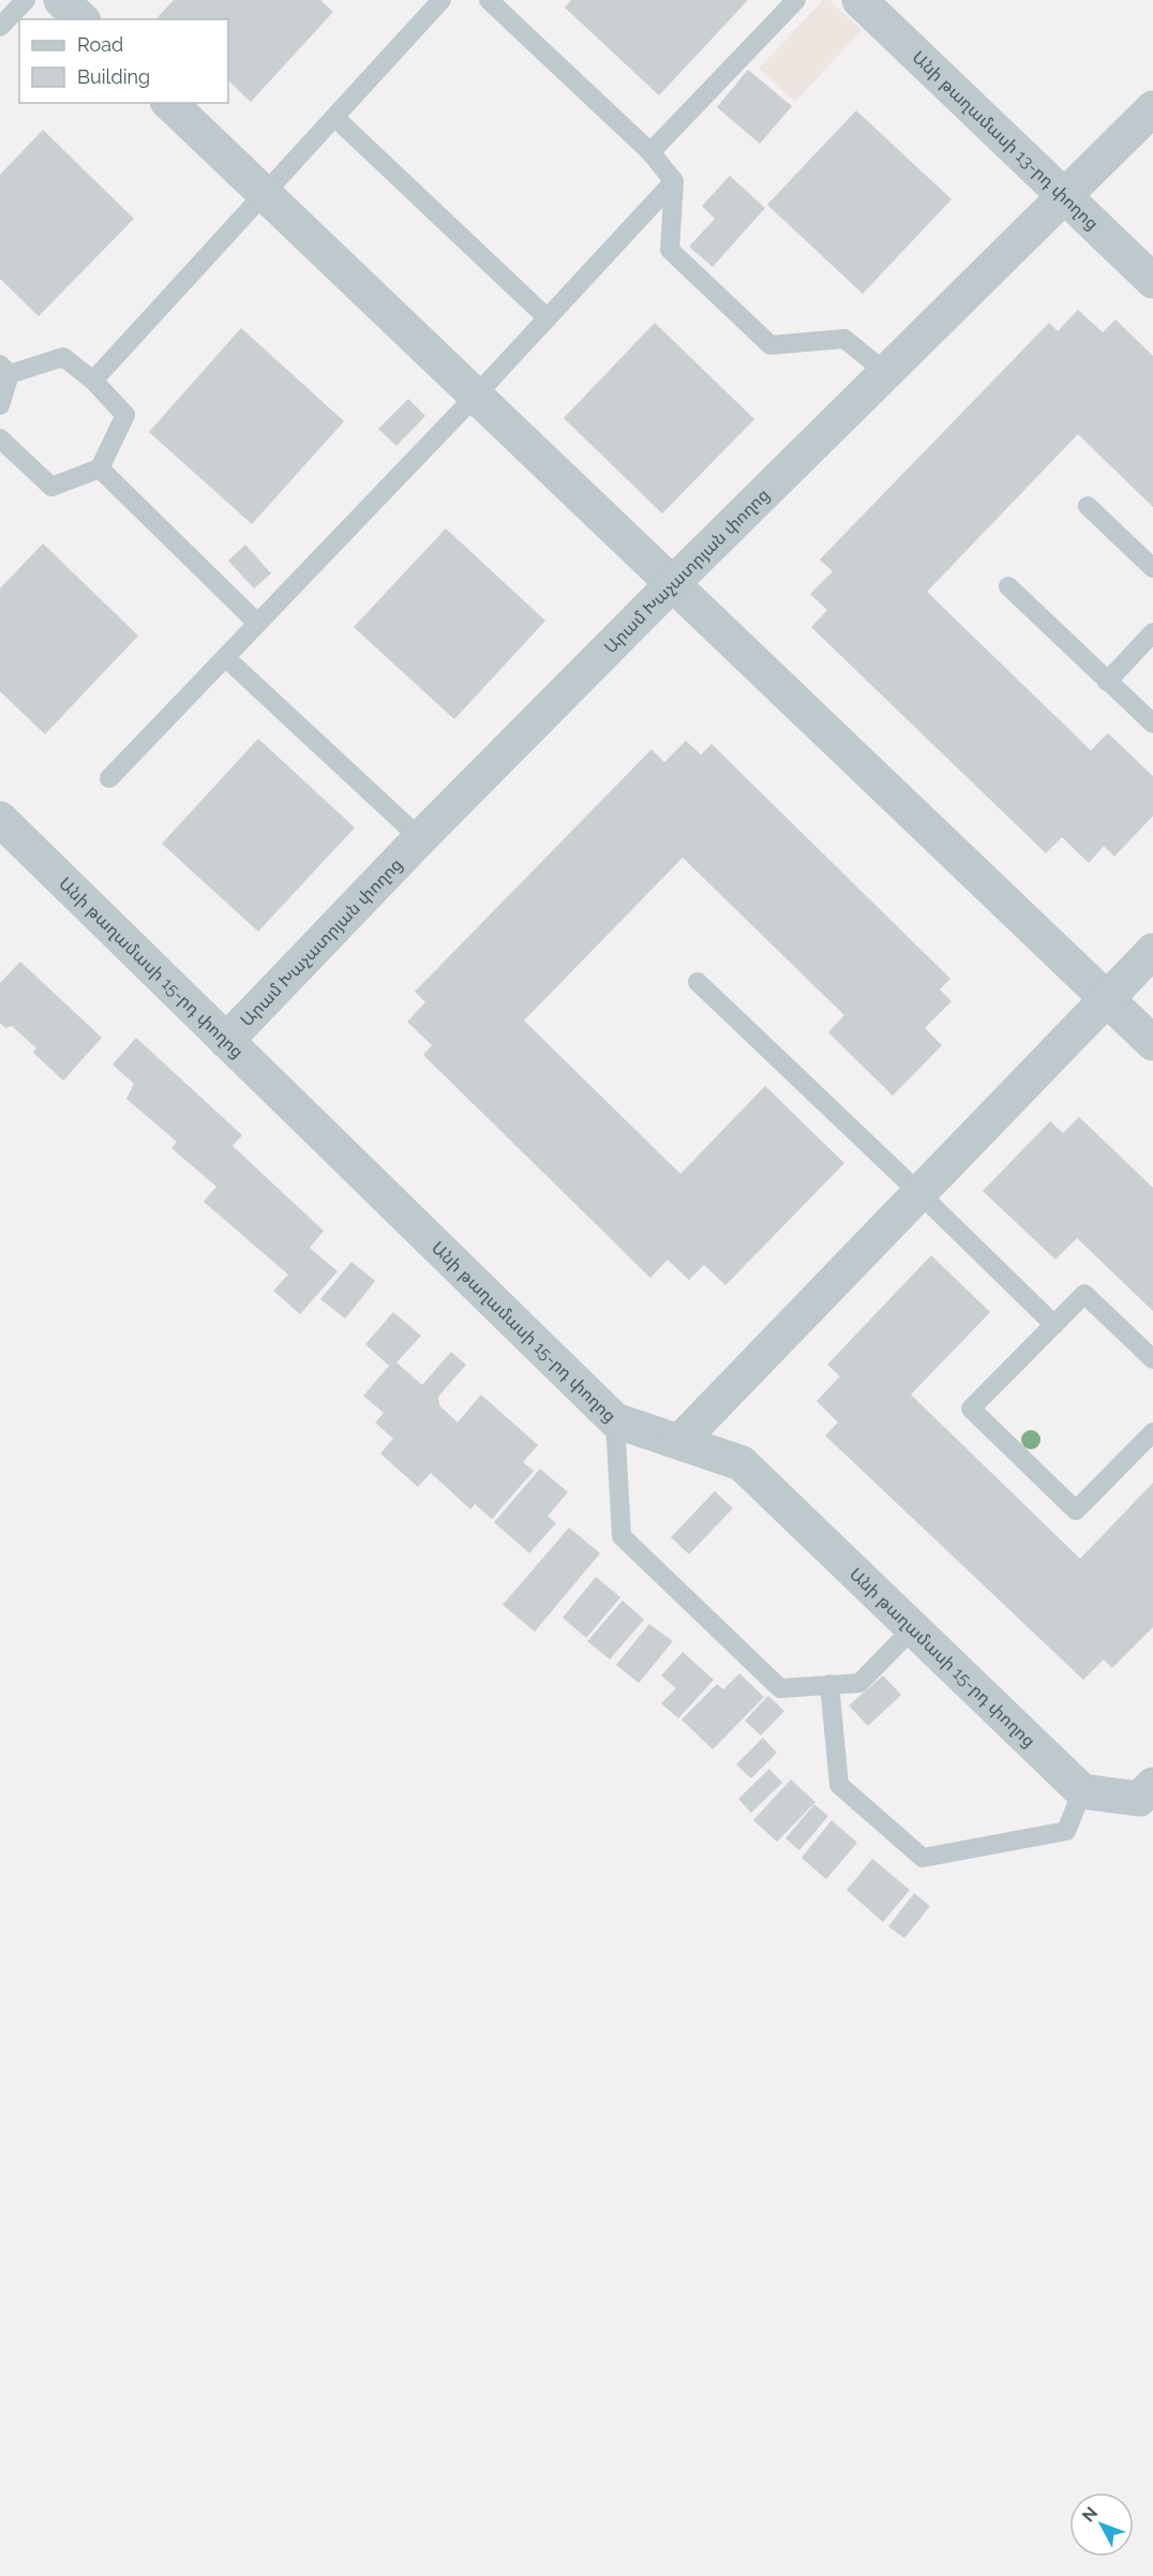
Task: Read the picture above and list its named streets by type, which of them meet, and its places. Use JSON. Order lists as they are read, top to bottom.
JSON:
{
  "streets": {
    "street": ["Անի թաղամասի 13-րդ փողոց", "Արամ Խաչատրյան փողոց", "Անի թաղամասի 15-րդ փողոց"]
  },
  "crossings": [
    ["Անի թաղամասի 13-րդ փողոց", "Արամ Խաչատրյան փողոց"],
    ["Արամ Խաչատրյան փողոց", "Անի թաղամասի 15-րդ փողոց"]
  ],
  "legend": ["Road", "Building"],
  "north": "top left"
}
